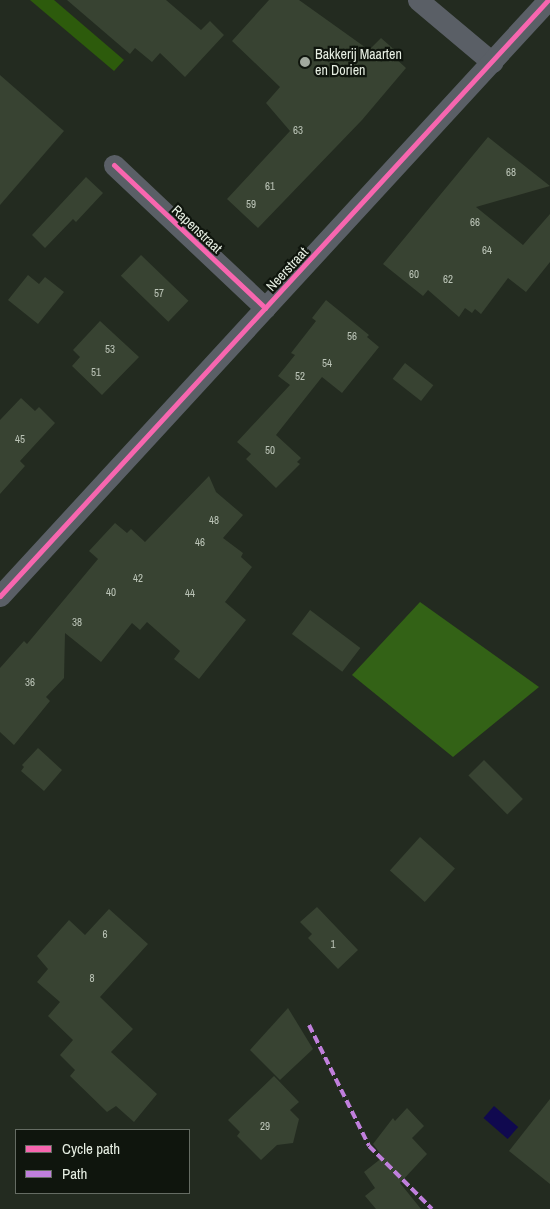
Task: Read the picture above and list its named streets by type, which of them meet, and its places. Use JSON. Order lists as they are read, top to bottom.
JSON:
{
  "streets": {
    "street": ["Rapenstraat", "Neerstraat"]
  },
  "crossings": [
    ["Rapenstraat", "Neerstraat"]
  ],
  "places": ["Bakkerij Maarten en Dorien"],
  "house_numbers": [
    "63",
    "68",
    "61",
    "59",
    "66",
    "64",
    "60",
    "62",
    "57",
    "56",
    "53",
    "54",
    "51",
    "52",
    "45",
    "50",
    "48",
    "46",
    "42",
    "40",
    "44",
    "38",
    "36",
    "6",
    "1",
    "8",
    "29"
  ],
  "legend": ["Cycle path", "Path"]
}
